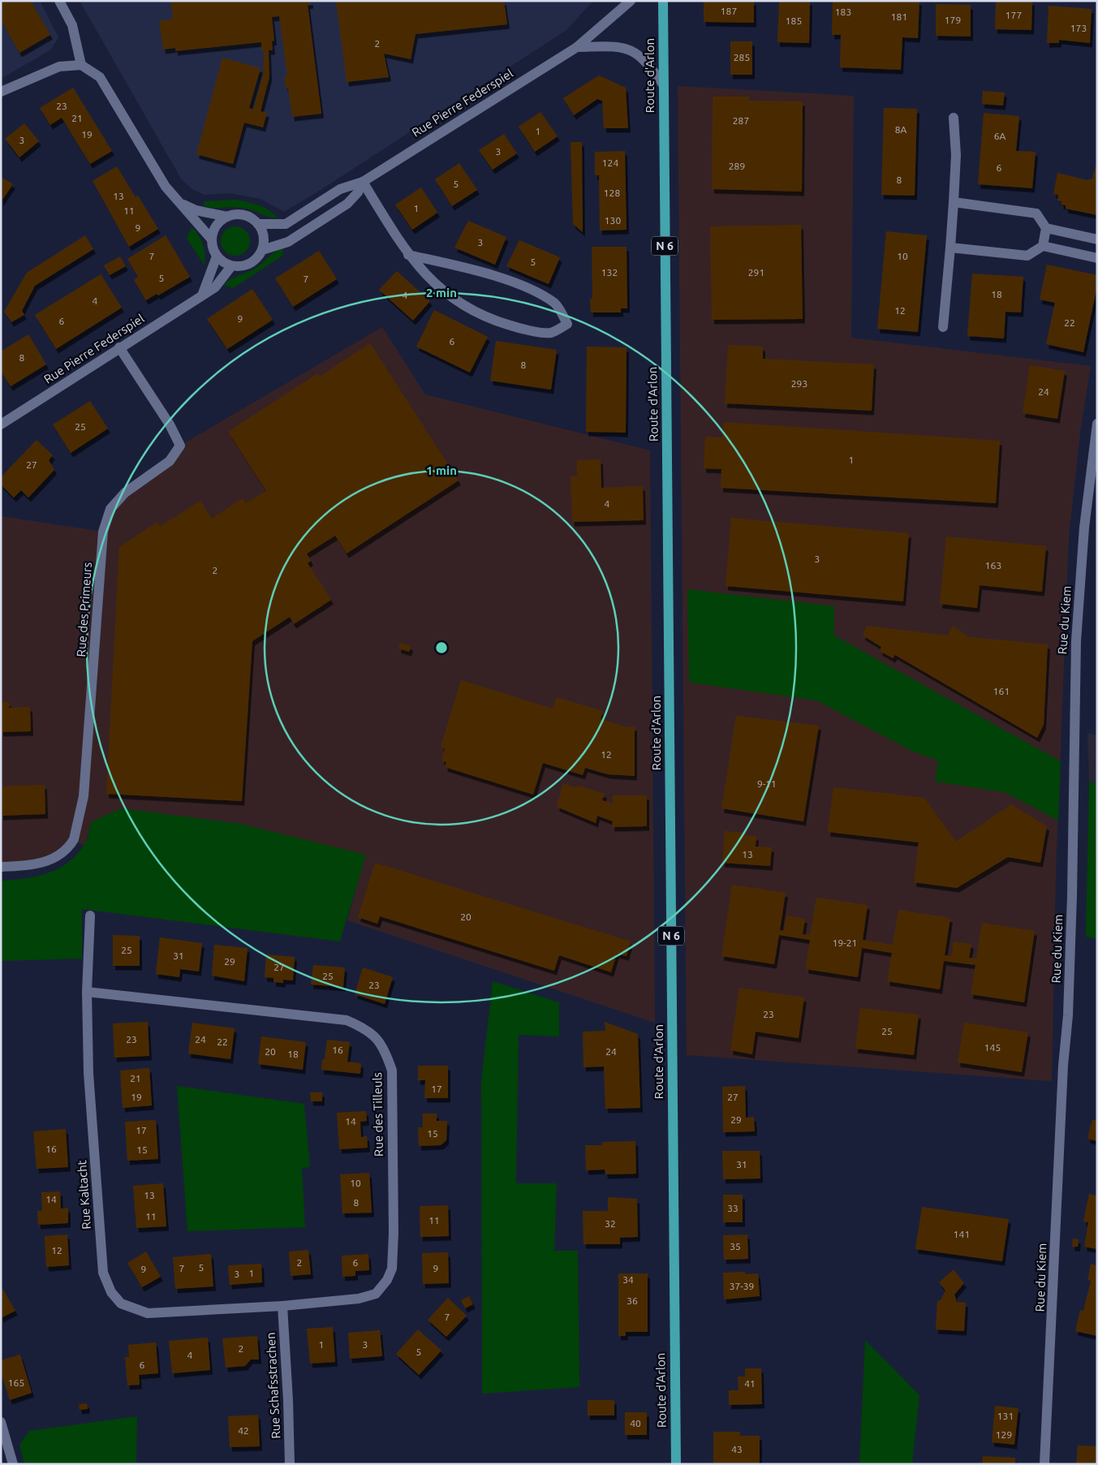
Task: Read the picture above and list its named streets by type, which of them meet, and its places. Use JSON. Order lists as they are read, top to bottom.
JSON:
{
  "streets": {
    "main road": ["Route d'Arlon", "N 6"],
    "street": [
      "Rue Pierre Federspiel",
      "Rue des Primeurs",
      "Rue du Kiem",
      "Rue des Tilleuls",
      "Rue Kaltacht",
      "Rue Schafsstrachen"
    ]
  },
  "crossings": [
    ["Rue Pierre Federspiel", "Rue des Primeurs"],
    ["Rue des Tilleuls", "Rue Kaltacht"],
    ["Rue des Tilleuls", "Rue Schafsstrachen"],
    ["Rue Kaltacht", "Rue Schafsstrachen"]
  ],
  "house_numbers": [
    "187",
    "183",
    "177",
    "181",
    "179",
    "185",
    "173",
    "2",
    "285",
    "23",
    "21",
    "287",
    "8A",
    "1",
    "19",
    "6A",
    "3",
    "3",
    "124",
    "289",
    "6",
    "8",
    "5",
    "128",
    "13",
    "1",
    "11",
    "130",
    "9",
    "3",
    "7",
    "10",
    "5",
    "132",
    "291",
    "5",
    "7",
    "18",
    "4",
    "4",
    "12",
    "9",
    "6",
    "22",
    "6",
    "8",
    "8",
    "293",
    "24",
    "25",
    "1",
    "27",
    "4",
    "3",
    "163",
    "2",
    "161",
    "12",
    "9-11",
    "13",
    "20",
    "19-21",
    "25",
    "31",
    "29",
    "27",
    "25",
    "23",
    "23",
    "25",
    "23",
    "24",
    "22",
    "145",
    "16",
    "20",
    "24",
    "18",
    "21",
    "17",
    "19",
    "27",
    "29",
    "14",
    "17",
    "15",
    "16",
    "15",
    "31",
    "10",
    "13",
    "14",
    "8",
    "33",
    "11",
    "11",
    "32",
    "141",
    "35",
    "12",
    "2",
    "6",
    "5",
    "7",
    "9",
    "9",
    "1",
    "3",
    "34",
    "37-39",
    "36",
    "7",
    "1",
    "3",
    "2",
    "5",
    "4",
    "6",
    "165",
    "41",
    "131",
    "40",
    "42",
    "129",
    "43"
  ],
  "rings": ["2 min", "1 min"]
}
